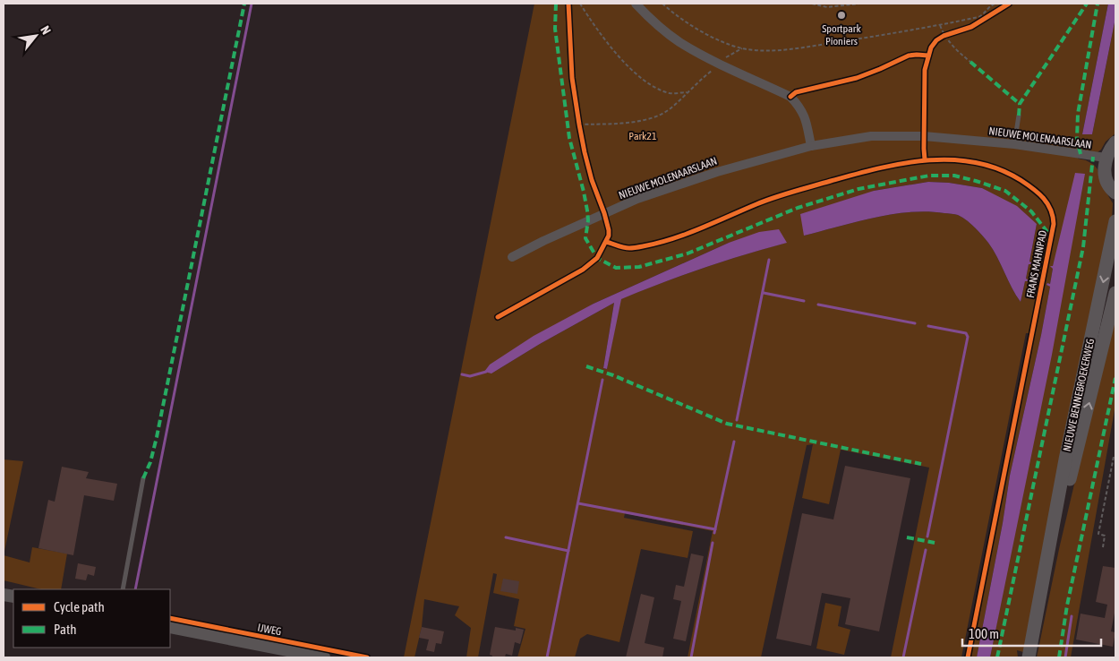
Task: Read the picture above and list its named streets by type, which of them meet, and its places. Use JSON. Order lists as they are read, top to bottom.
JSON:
{
  "streets": {
    "main road": ["NIEUWE BENNEBROEKERWEG"],
    "street": ["NIEUWE MOLENAARSLAAN", "IJWEG"],
    "cycle path": ["FRANS MAHNPAD"]
  },
  "parks": ["Park21"],
  "places": ["Sportpark Pioniers"],
  "legend": ["Cycle path", "Path"],
  "scale_bar": "100 m",
  "north": "top right"
}
